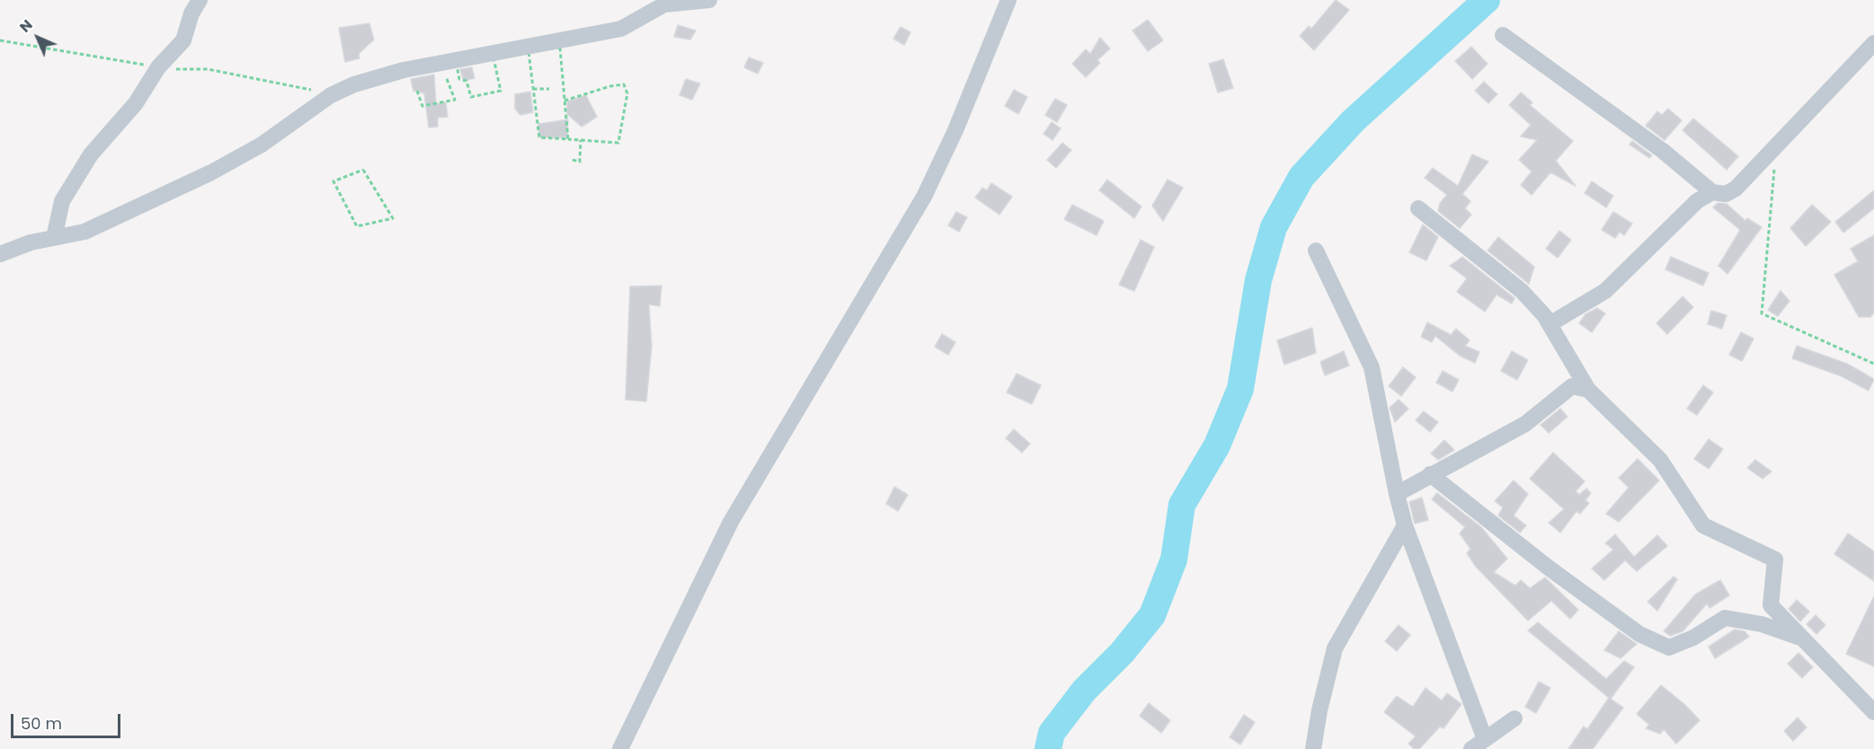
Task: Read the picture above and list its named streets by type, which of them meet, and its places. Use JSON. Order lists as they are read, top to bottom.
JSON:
{
  "scale_bar": "50 m",
  "north": "top left"
}
